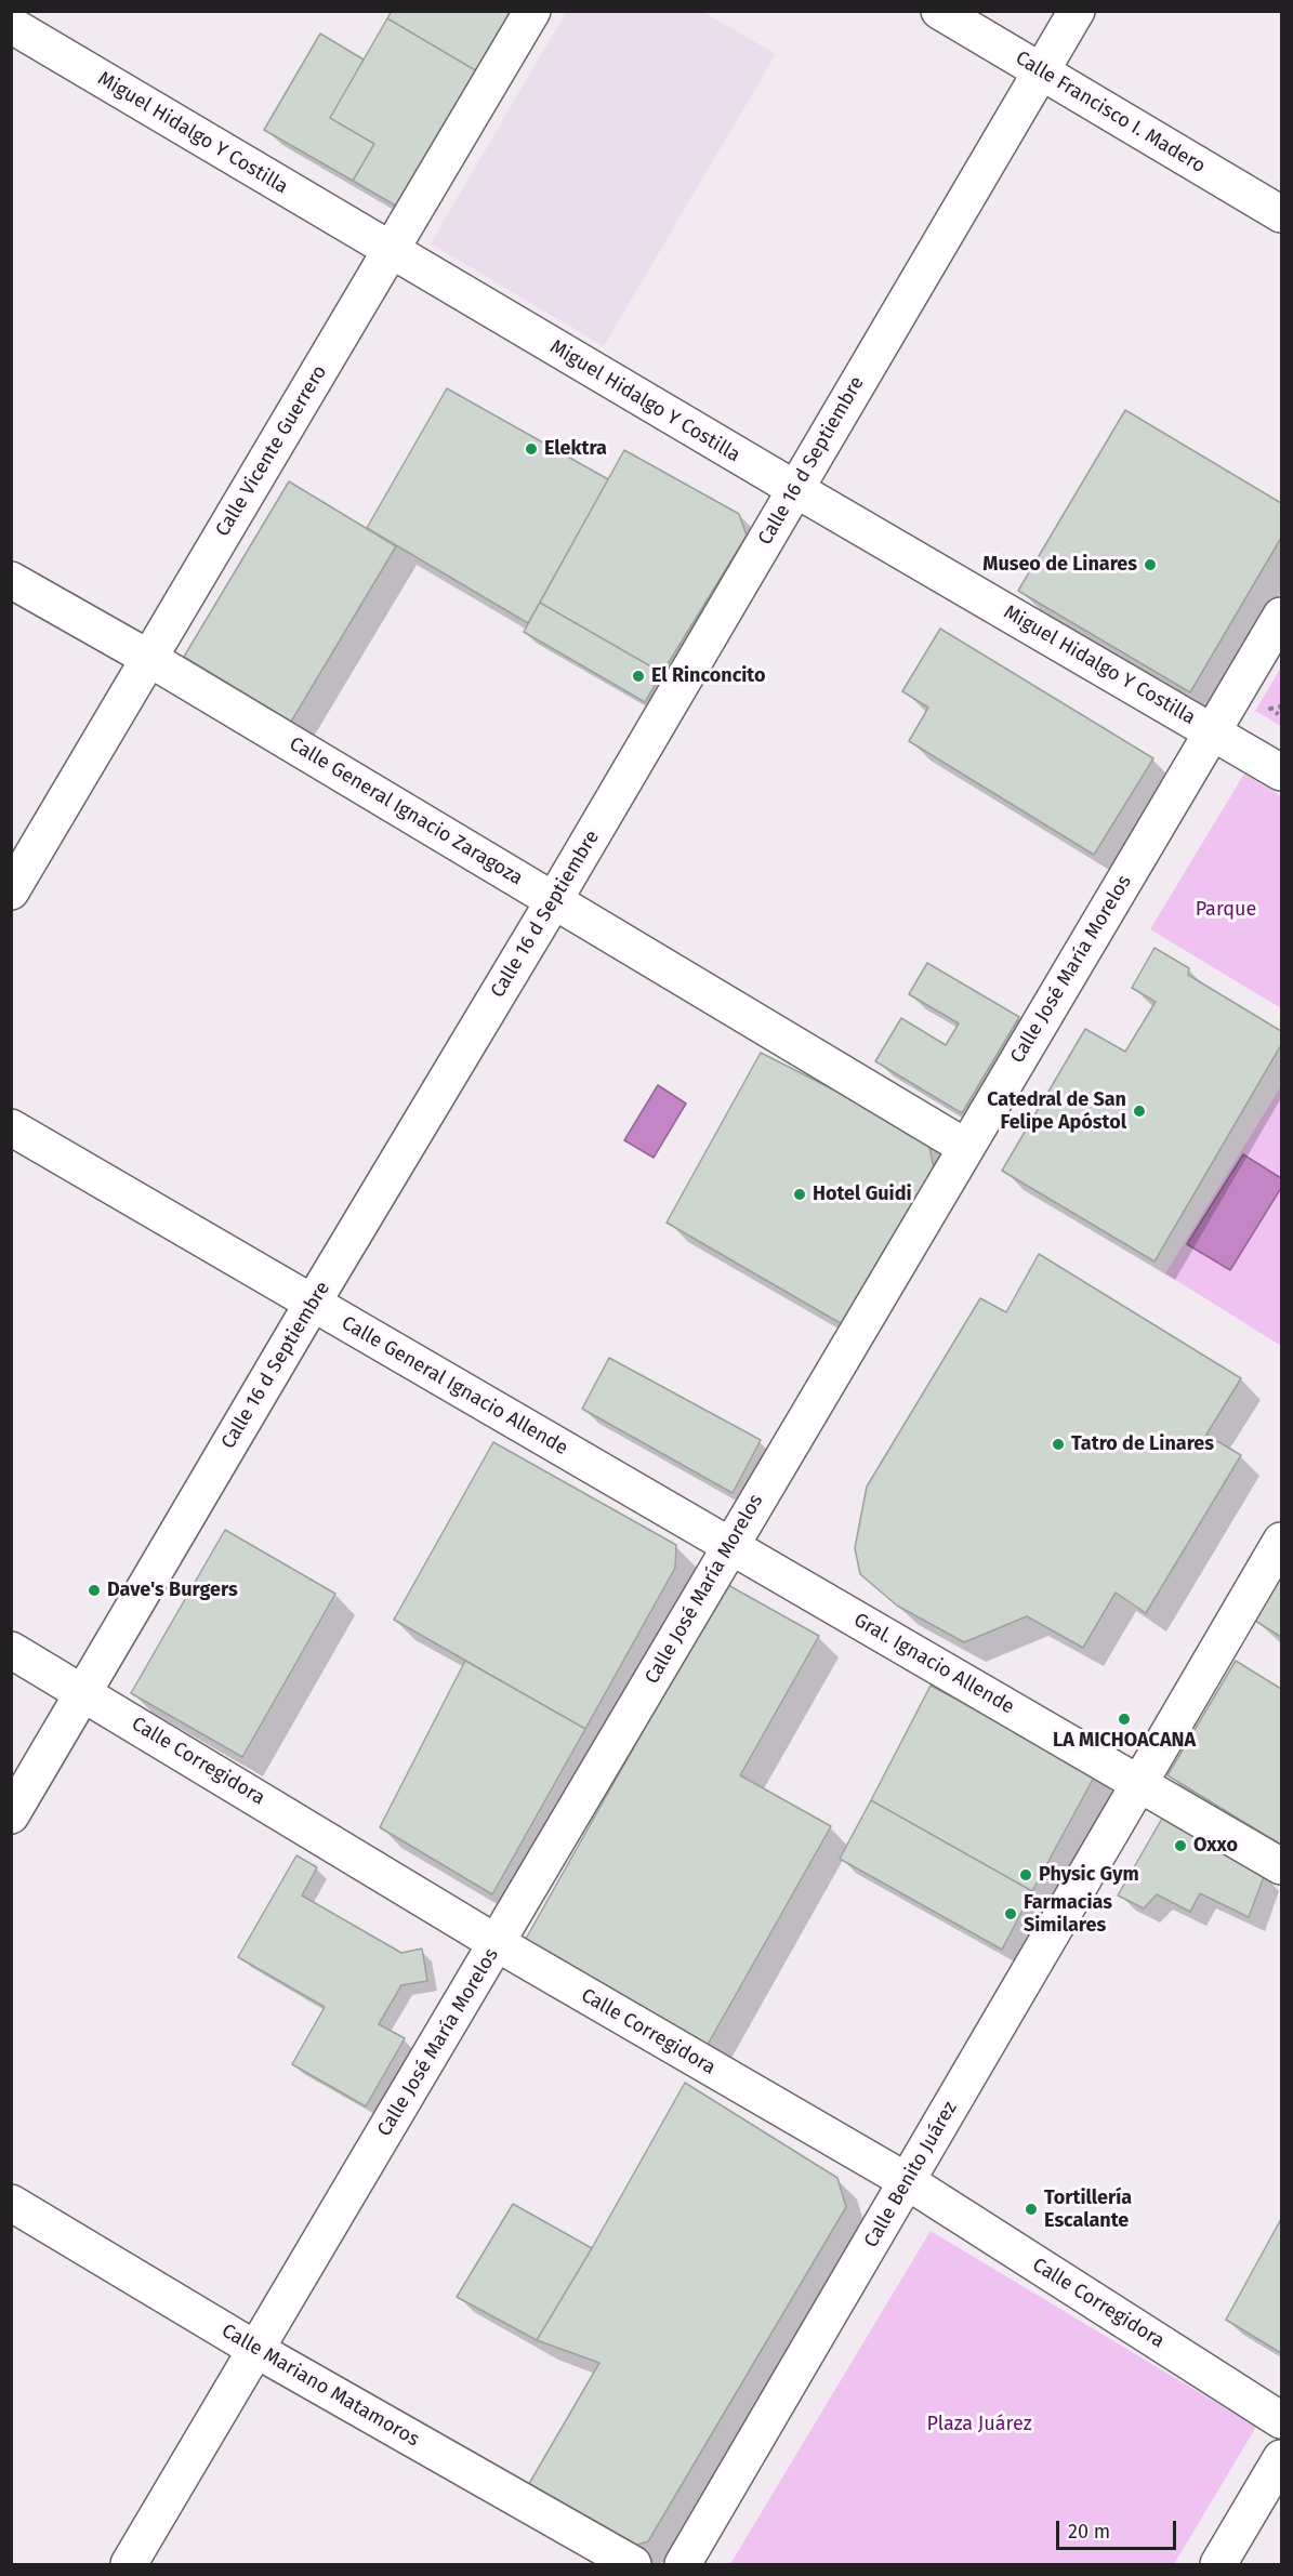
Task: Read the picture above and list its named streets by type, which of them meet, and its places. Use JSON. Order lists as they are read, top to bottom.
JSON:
{
  "streets": {
    "street": [
      "Calle Francisco I. Madero",
      "Miguel Hidalgo Y Costilla",
      "Calle Vicente Guerrero",
      "Calle 16 d Septiembre",
      "Calle General Ignacio Zaragoza",
      "Calle José María Morelos",
      "Calle General Ignacio Allende",
      "Gral. Ignacio Allende",
      "Calle Corregidora",
      "Calle Benito Juárez",
      "Calle Mariano Matamoros"
    ]
  },
  "crossings": [
    ["Calle Francisco I. Madero", "Calle 16 d Septiembre"],
    ["Miguel Hidalgo Y Costilla", "Calle Vicente Guerrero"],
    ["Miguel Hidalgo Y Costilla", "Calle 16 d Septiembre"],
    ["Miguel Hidalgo Y Costilla", "Calle José María Morelos"],
    ["Calle Vicente Guerrero", "Calle General Ignacio Zaragoza"],
    ["Calle 16 d Septiembre", "Calle General Ignacio Zaragoza"],
    ["Calle 16 d Septiembre", "Calle General Ignacio Allende"],
    ["Calle 16 d Septiembre", "Calle Corregidora"],
    ["Calle General Ignacio Zaragoza", "Calle José María Morelos"],
    ["Calle José María Morelos", "Calle General Ignacio Allende"],
    ["Calle José María Morelos", "Gral. Ignacio Allende"],
    ["Calle José María Morelos", "Calle Corregidora"],
    ["Calle José María Morelos", "Calle Mariano Matamoros"],
    ["Calle General Ignacio Allende", "Gral. Ignacio Allende"],
    ["Gral. Ignacio Allende", "Calle Benito Juárez"],
    ["Calle Corregidora", "Calle Benito Juárez"]
  ],
  "parks": ["Parque", "Plaza Juárez"],
  "places": [
    "Elektra",
    "Museo de Linares",
    "El Rinconcito",
    "Catedral de San Felipe Apóstol",
    "Hotel Guidi",
    "Tatro de Linares",
    "Dave's Burgers",
    "LA MICHOACANA",
    "Oxxo",
    "Physic Gym",
    "Farmacias Similares",
    "Tortillería Escalante"
  ],
  "scale_bar": "20 m"
}
